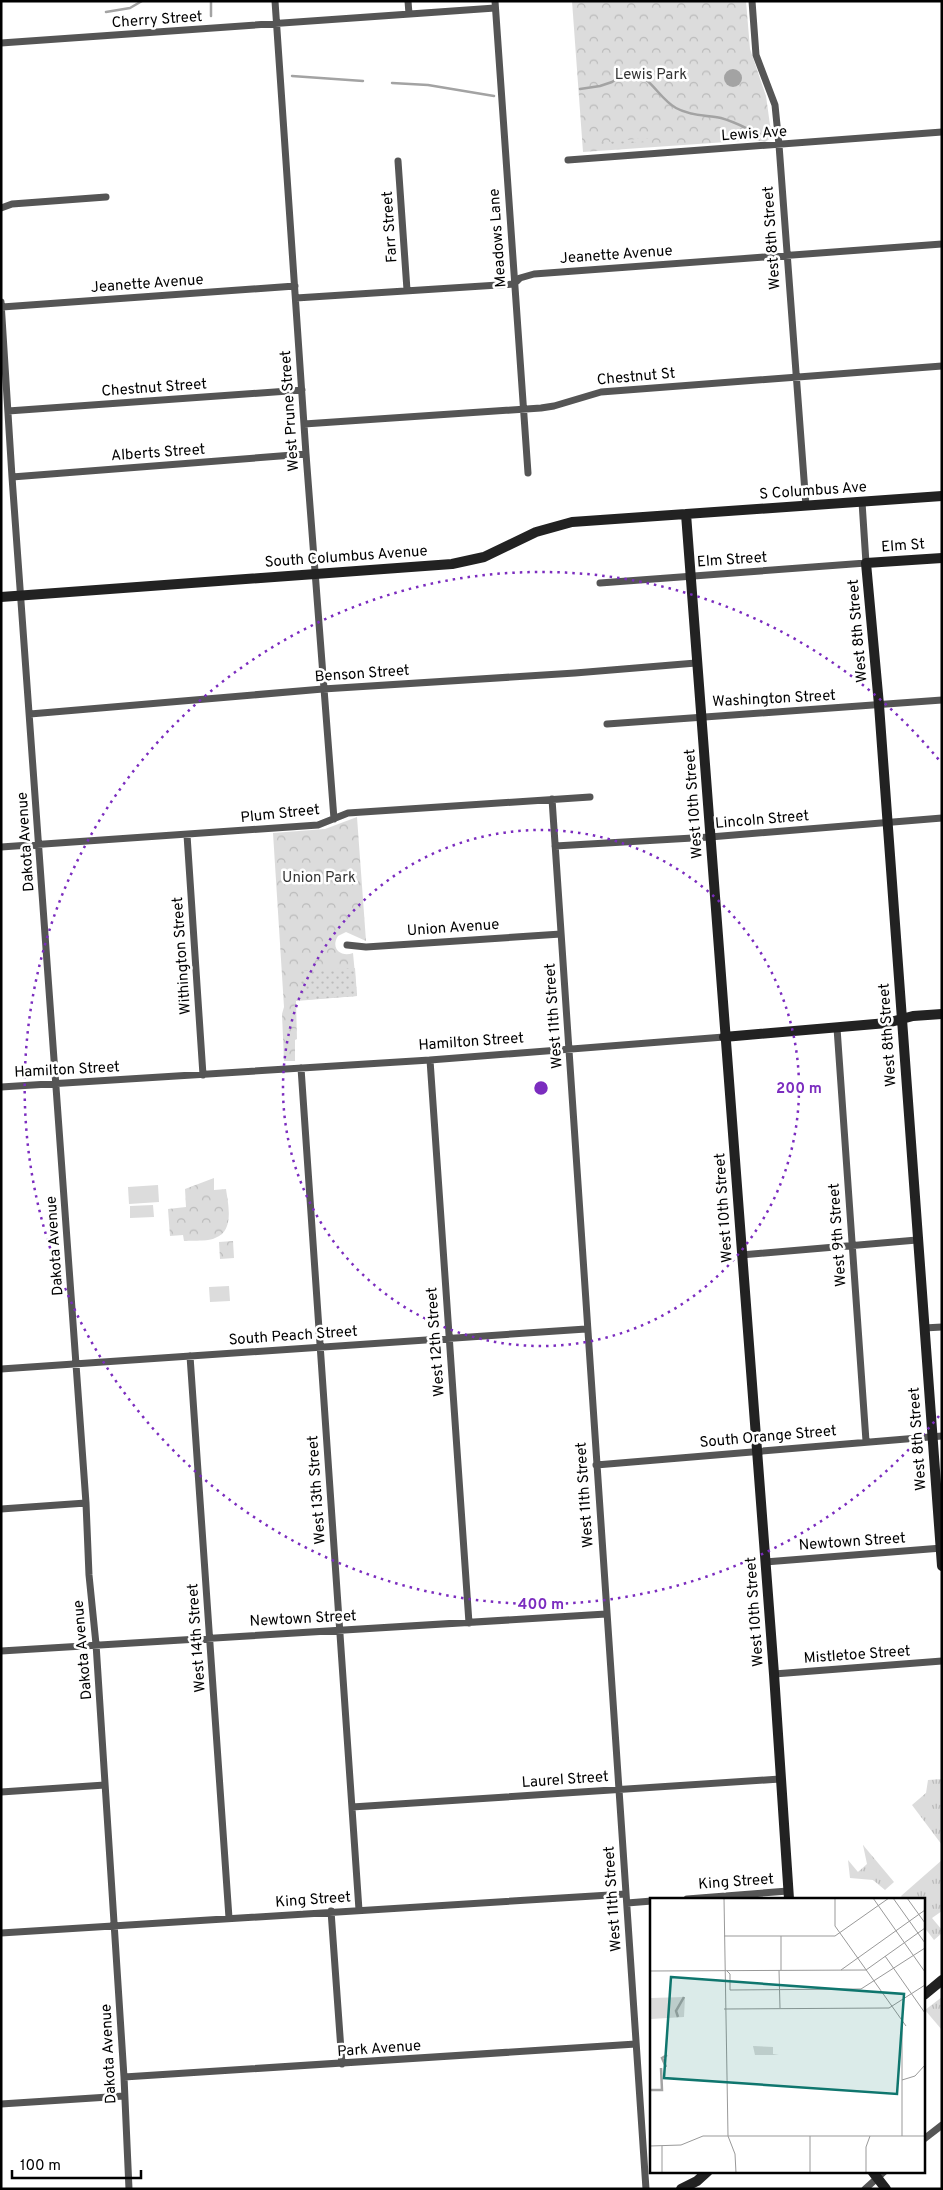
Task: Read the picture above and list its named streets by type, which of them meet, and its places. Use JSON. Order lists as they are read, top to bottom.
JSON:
{
  "streets": {
    "main road": [
      "West 8th Street",
      "S Columbus Ave",
      "Elm St",
      "South Columbus Avenue",
      "West 10th Street",
      "Hamilton Street"
    ],
    "street": [
      "Cherry Street",
      "Lewis Ave",
      "Farr Street",
      "Meadows Lane",
      "Jeanette Avenue",
      "Chestnut St",
      "Chestnut Street",
      "West Prune Street",
      "Alberts Street",
      "Elm Street",
      "Benson Street",
      "Washington Street",
      "Plum Street",
      "Lincoln Street",
      "Dakota Avenue",
      "Union Avenue",
      "Withington Street",
      "West 11th Street",
      "West 9th Street",
      "South Peach Street",
      "West 12th Street",
      "South Orange Street",
      "West 13th Street",
      "Newtown Street",
      "West 14th Street",
      "Mistletoe Street",
      "Laurel Street",
      "King Street",
      "Park Avenue"
    ]
  },
  "crossings": [
    ["Cherry Street", "Meadows Lane"],
    ["Cherry Street", "West Prune Street"],
    ["Lewis Ave", "West 8th Street"],
    ["Farr Street", "Jeanette Avenue"],
    ["Meadows Lane", "Jeanette Avenue"],
    ["Meadows Lane", "Chestnut St"],
    ["West 8th Street", "Jeanette Avenue"],
    ["West 8th Street", "Chestnut St"],
    ["West 8th Street", "S Columbus Ave"],
    ["West 8th Street", "Elm St"],
    ["West 8th Street", "Elm Street"],
    ["West 8th Street", "Washington Street"],
    ["West 8th Street", "Lincoln Street"],
    ["West 8th Street", "Hamilton Street"],
    ["West 8th Street", "South Orange Street"],
    ["West 8th Street", "Newtown Street"],
    ["Jeanette Avenue", "West Prune Street"],
    ["Jeanette Avenue", "Dakota Avenue"],
    ["Chestnut St", "West Prune Street"],
    ["Chestnut Street", "West Prune Street"],
    ["Chestnut Street", "Dakota Avenue"],
    ["West Prune Street", "Alberts Street"],
    ["West Prune Street", "South Columbus Avenue"],
    ["West Prune Street", "Benson Street"],
    ["West Prune Street", "Plum Street"],
    ["Alberts Street", "Dakota Avenue"],
    ["S Columbus Ave", "South Columbus Avenue"],
    ["S Columbus Ave", "West 10th Street"],
    ["Elm St", "Elm Street"],
    ["South Columbus Avenue", "West 10th Street"],
    ["South Columbus Avenue", "Dakota Avenue"],
    ["Elm Street", "West 10th Street"],
    ["Benson Street", "West 10th Street"],
    ["Benson Street", "Dakota Avenue"],
    ["Washington Street", "West 10th Street"],
    ["West 10th Street", "Lincoln Street"],
    ["West 10th Street", "Hamilton Street"],
    ["West 10th Street", "South Orange Street"],
    ["West 10th Street", "Newtown Street"],
    ["West 10th Street", "Mistletoe Street"],
    ["West 10th Street", "Laurel Street"],
    ["West 10th Street", "King Street"],
    ["Plum Street", "Dakota Avenue"],
    ["Plum Street", "Withington Street"],
    ["Plum Street", "West 11th Street"],
    ["Lincoln Street", "West 11th Street"],
    ["Dakota Avenue", "Hamilton Street"],
    ["Dakota Avenue", "South Peach Street"],
    ["Dakota Avenue", "Newtown Street"],
    ["Dakota Avenue", "King Street"],
    ["Dakota Avenue", "Park Avenue"],
    ["Union Avenue", "West 11th Street"],
    ["Withington Street", "Hamilton Street"],
    ["West 11th Street", "Hamilton Street"],
    ["West 11th Street", "South Peach Street"],
    ["West 11th Street", "South Orange Street"],
    ["West 11th Street", "Newtown Street"],
    ["West 11th Street", "Laurel Street"],
    ["West 11th Street", "King Street"],
    ["West 11th Street", "Park Avenue"],
    ["Hamilton Street", "West 9th Street"],
    ["Hamilton Street", "West 12th Street"],
    ["Hamilton Street", "West 13th Street"],
    ["West 9th Street", "South Orange Street"],
    ["South Peach Street", "West 12th Street"],
    ["South Peach Street", "West 13th Street"],
    ["South Peach Street", "West 14th Street"],
    ["West 12th Street", "Newtown Street"],
    ["West 13th Street", "Newtown Street"],
    ["West 13th Street", "Laurel Street"],
    ["West 13th Street", "King Street"],
    ["Newtown Street", "West 14th Street"],
    ["West 14th Street", "King Street"]
  ],
  "parks": ["Lewis Park", "Union Park"],
  "scale_bar": "100 m",
  "rings": ["200 m", "400 m"]
}
